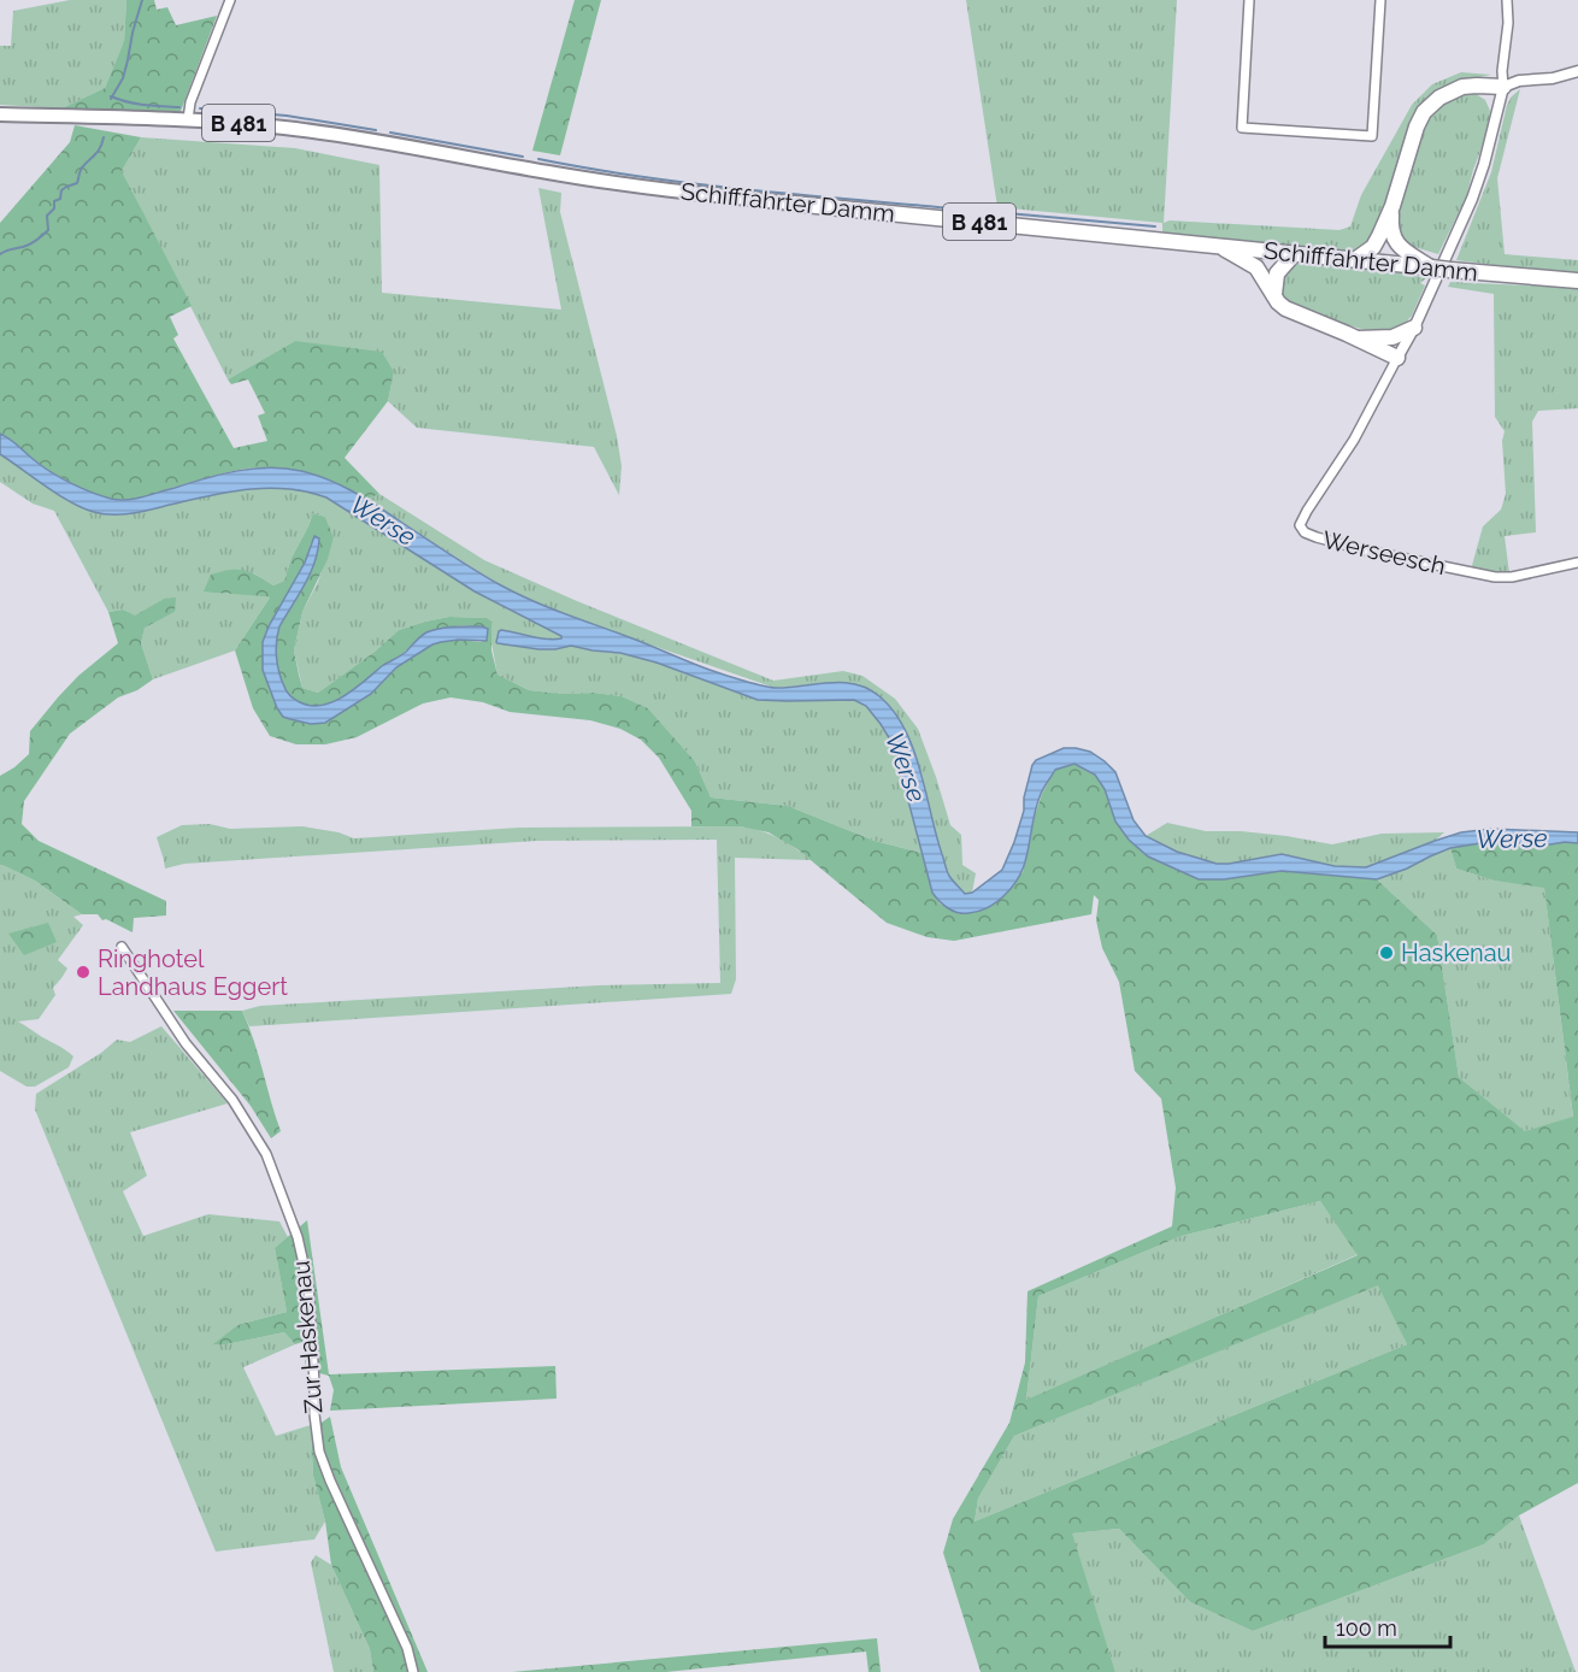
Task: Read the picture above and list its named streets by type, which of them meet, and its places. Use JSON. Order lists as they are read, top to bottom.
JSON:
{
  "streets": {
    "highway": ["B 481", "Schifffahrter Damm"],
    "street": ["Werseesch", "Zur Haskenau"]
  },
  "crossings": [
    ["B 481", "Schifffahrter Damm"],
    ["B 481", "Werseesch"]
  ],
  "water": ["Werse"],
  "places": ["Haskenau", "Ringhotel Landhaus Eggert"],
  "scale_bar": "100 m"
}
